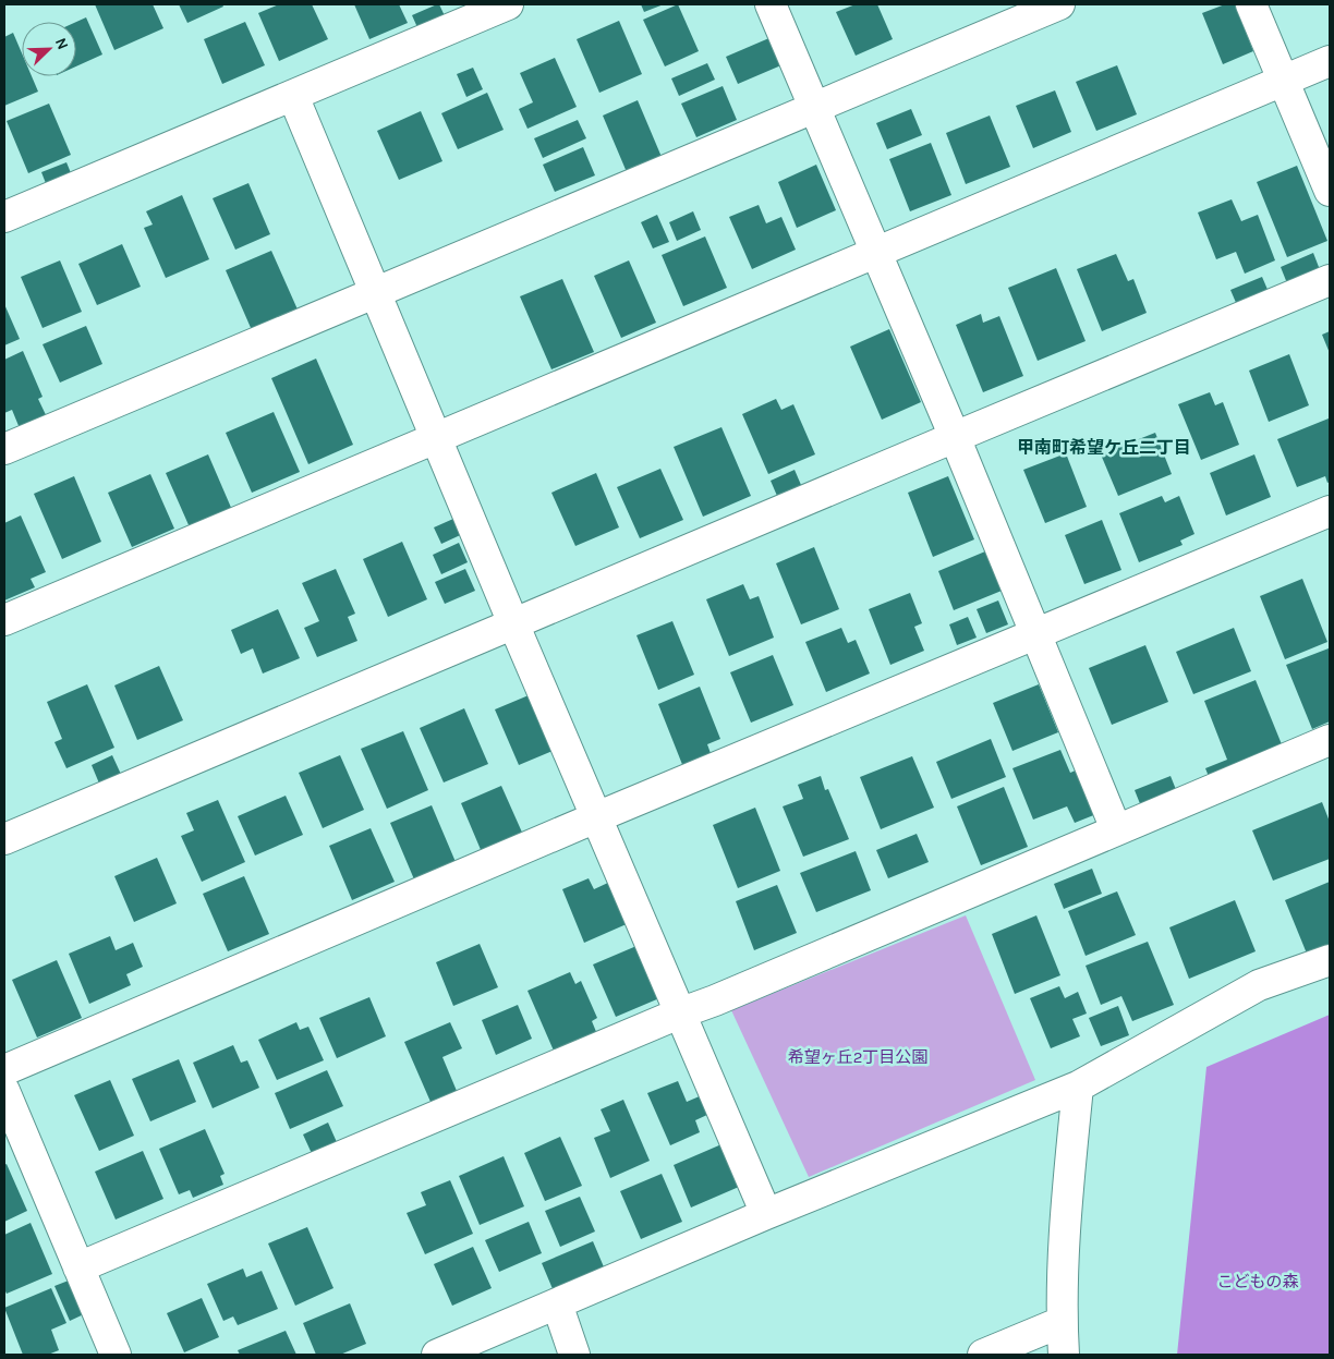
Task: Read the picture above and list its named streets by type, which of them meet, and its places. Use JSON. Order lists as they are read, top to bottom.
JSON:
{
  "districts": ["甲南町希望ケ丘二丁目"],
  "parks": ["希望ヶ丘2丁目公園", "こどもの森"],
  "north": "top right"
}
